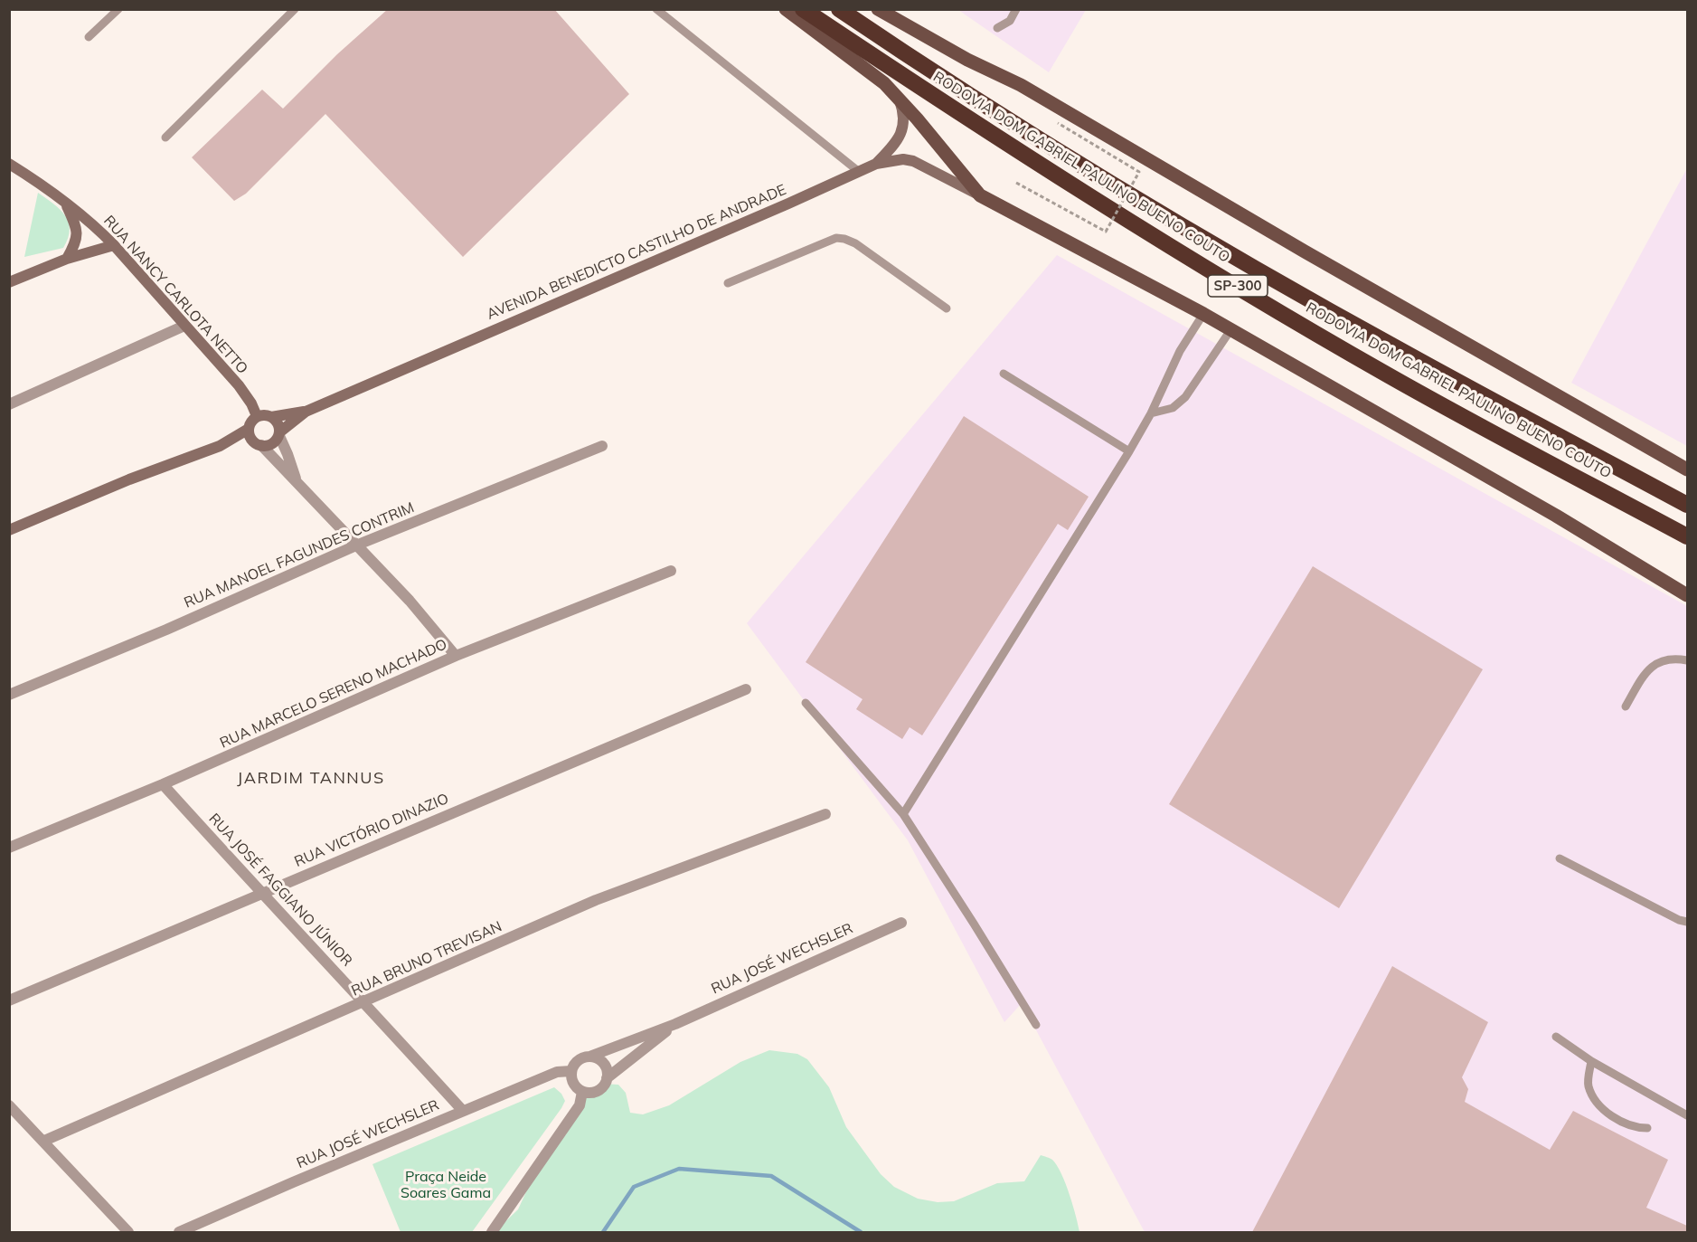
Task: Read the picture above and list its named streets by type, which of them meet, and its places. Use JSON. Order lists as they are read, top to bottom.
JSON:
{
  "streets": {
    "highway": ["RODOVIA DOM GABRIEL PAULINO BUENO COUTO", "SP-300"],
    "main road": ["AVENIDA BENEDICTO CASTILHO DE ANDRADE", "RUA NANCY CARLOTA NETTO"],
    "street": [
      "RUA MANOEL FAGUNDES CONTRIM",
      "RUA MARCELO SERENO MACHADO",
      "RUA VICTÓRIO DINAZIO",
      "RUA JOSÉ FAGGIANO JÚNIOR",
      "RUA BRUNO TREVISAN",
      "RUA JOSÉ WECHSLER"
    ]
  },
  "crossings": [
    ["AVENIDA BENEDICTO CASTILHO DE ANDRADE", "RUA NANCY CARLOTA NETTO"],
    ["RUA MARCELO SERENO MACHADO", "RUA JOSÉ FAGGIANO JÚNIOR"],
    ["RUA VICTÓRIO DINAZIO", "RUA JOSÉ FAGGIANO JÚNIOR"],
    ["RUA JOSÉ FAGGIANO JÚNIOR", "RUA BRUNO TREVISAN"],
    ["RUA JOSÉ FAGGIANO JÚNIOR", "RUA JOSÉ WECHSLER"]
  ],
  "districts": ["JARDIM TANNUS"],
  "parks": ["Praça Neide Soares Gama"]
}
